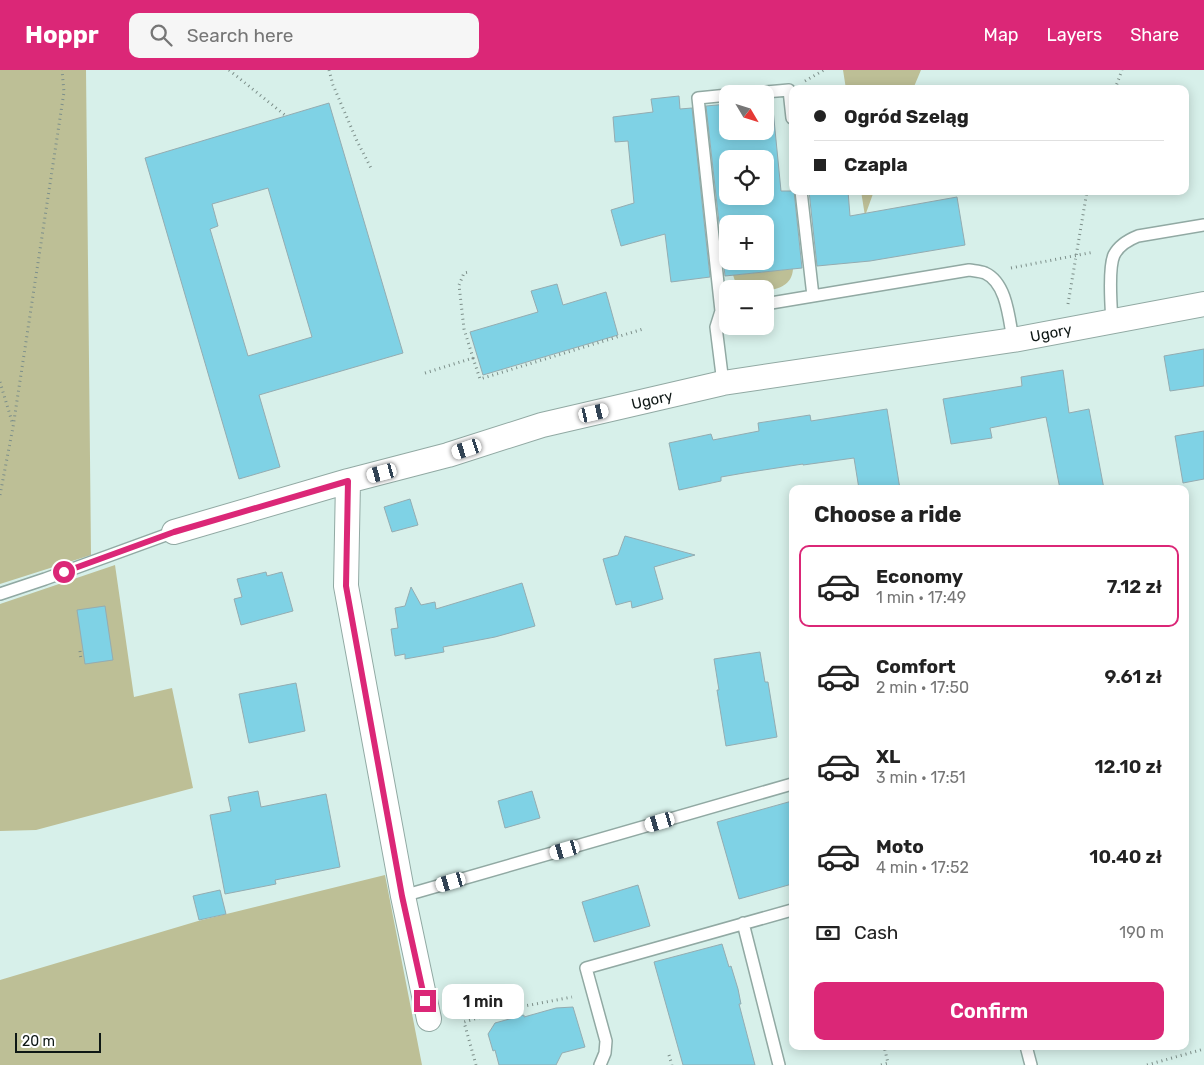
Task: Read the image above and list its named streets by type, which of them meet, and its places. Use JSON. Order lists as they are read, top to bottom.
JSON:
{
  "streets": {
    "street": ["Ugory"]
  },
  "scale_bar": "20 m",
  "north": "bottom right",
  "page": {
    "header": "Hoppr",
    "search": "Search here",
    "nav": ["Map", "Layers", "Share"],
    "map_buttons": ["+", "−"],
    "banner": ["Ogród Szeląg", "Czapla"],
    "heading": "Choose a ride",
    "list": [
      {
        "name": "Economy",
        "note": "1 min · 17:49",
        "value": "7.12 zł"
      },
      {
        "name": "Comfort",
        "note": "2 min · 17:50",
        "value": "9.61 zł"
      },
      {
        "name": "XL",
        "note": "3 min · 17:51",
        "value": "12.10 zł"
      },
      {
        "name": "Moto",
        "note": "4 min · 17:52",
        "value": "10.40 zł"
      }
    ],
    "pay": ["Cash", "190 m"],
    "buttons": "Confirm",
    "bubble": "1 min",
    "scale": "20 m"
  }
}
